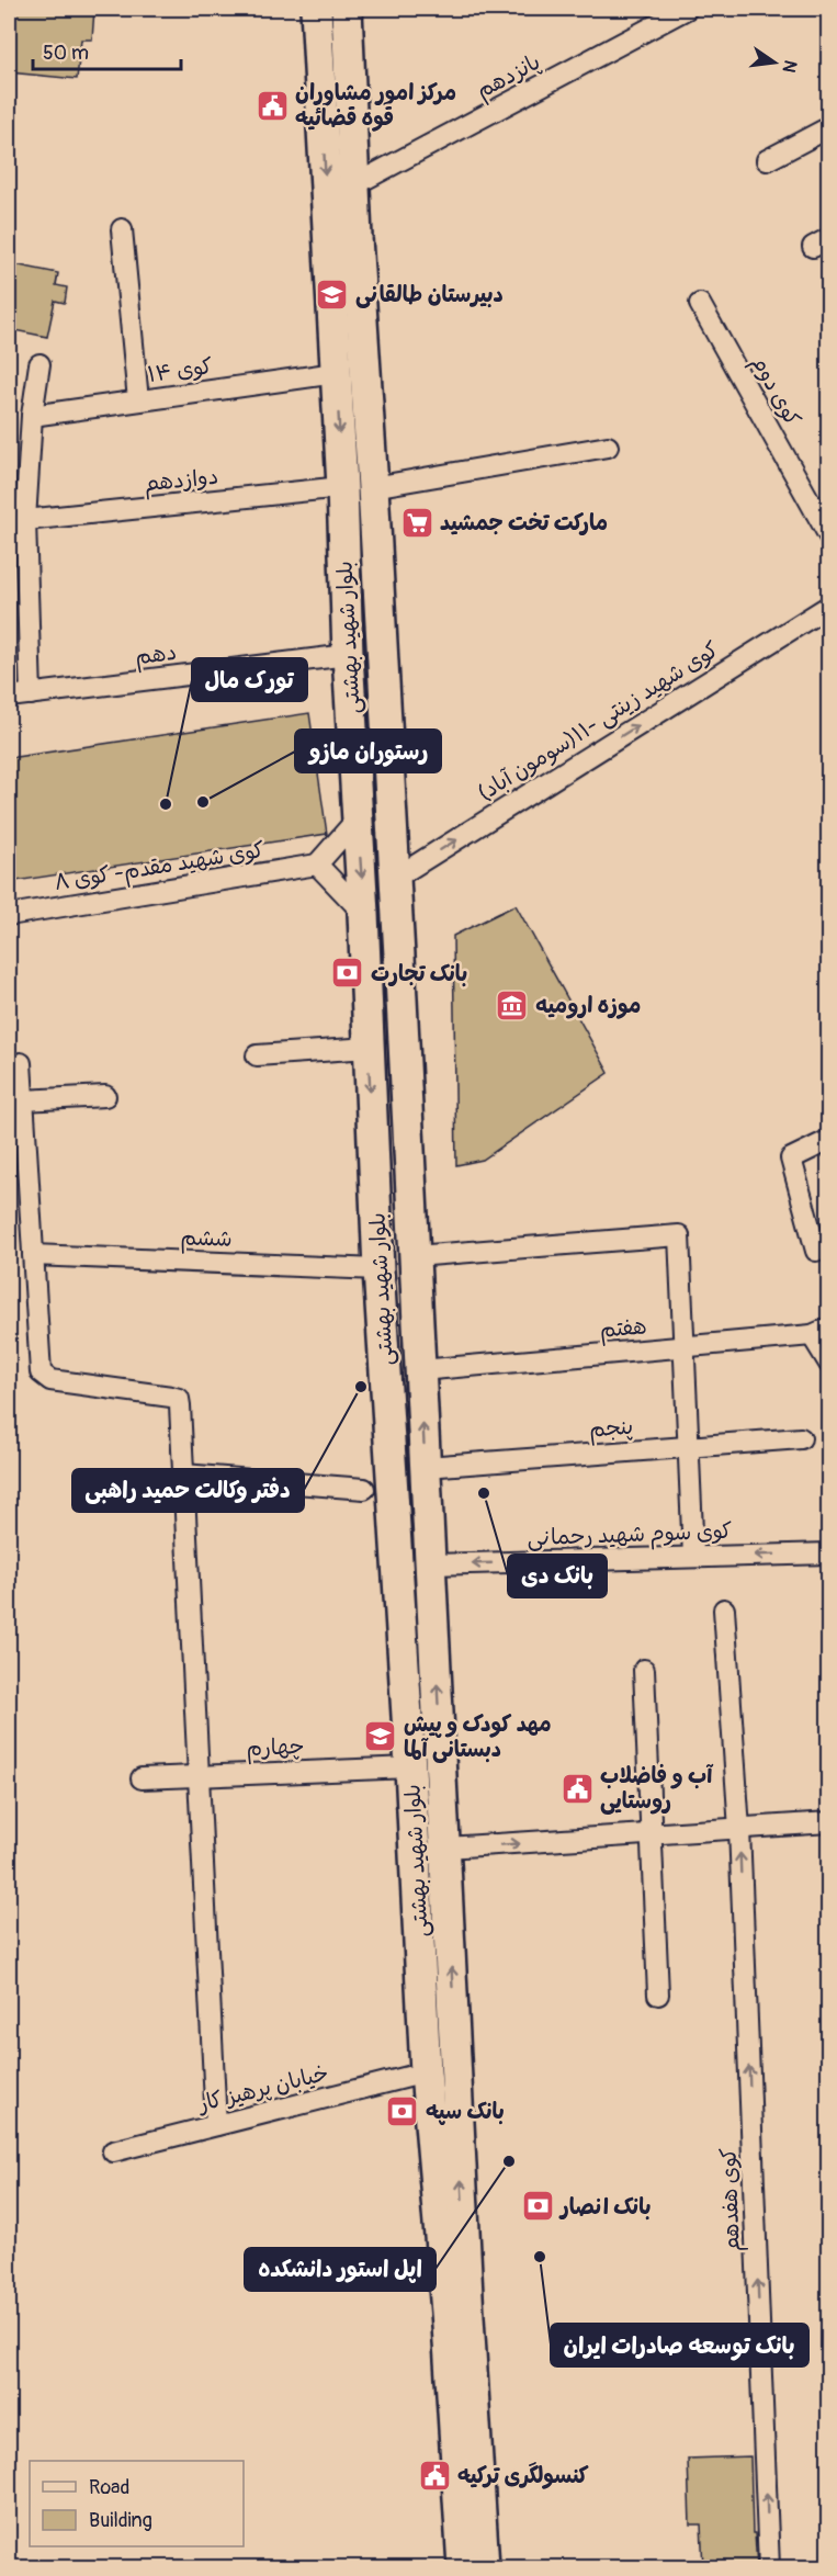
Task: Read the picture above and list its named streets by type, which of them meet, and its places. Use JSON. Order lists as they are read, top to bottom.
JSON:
{
  "streets": {
    "main road": ["بلوار شهید بهشتی"],
    "street": [
      "پانزدهم",
      "کوی ۱۴",
      "کوی دوم",
      "دوازدهم",
      "دهم",
      "کوی شهید زینتی -۱۱(سومون آباد)",
      "کوی شهید مقدم- کوی ۸",
      "ششم",
      "هفتم",
      "پنجم",
      "کوی سوم شهید رحمانی",
      "چهارم",
      "خیابان پرهیز کار",
      "کوی هفدهم"
    ]
  },
  "crossings": [
    ["پانزدهم", "بلوار شهید بهشتی"],
    ["کوی ۱۴", "بلوار شهید بهشتی"],
    ["دوازدهم", "بلوار شهید بهشتی"],
    ["بلوار شهید بهشتی", "دهم"],
    ["بلوار شهید بهشتی", "کوی شهید زینتی -۱۱(سومون آباد)"],
    ["بلوار شهید بهشتی", "ششم"],
    ["بلوار شهید بهشتی", "هفتم"],
    ["بلوار شهید بهشتی", "پنجم"],
    ["بلوار شهید بهشتی", "کوی سوم شهید رحمانی"],
    ["بلوار شهید بهشتی", "چهارم"],
    ["بلوار شهید بهشتی", "خیابان پرهیز کار"]
  ],
  "one_way": ["کوی شهید زینتی -۱۱(سومون آباد)", "کوی سوم شهید رحمانی", "کوی هفدهم"],
  "places": {
    "public building": ["مرکز امور مشاوران قوه قضائیه", "آب و فاضلاب روستایی", "کنسولگری ترکیه"],
    "school or university": ["دبیرستان طالقانی", "مهد کودک و پیش دبستانی آلما"],
    "supermarket": ["مارکت تخت جمشید"],
    "other": [
      "رستوران مازو",
      "تورک مال",
      "دفتر وکالت حمید راهبی",
      "بانک دی",
      "اپل استور دانشکده",
      "بانک توسعه صادرات ایران"
    ],
    "bank": ["بانک تجارت", "بانک سپه", "بانک انصار"],
    "museum": ["موزه ارومیه"]
  },
  "legend": ["Road", "Building"],
  "scale_bar": "50 m",
  "north": "right"
}
